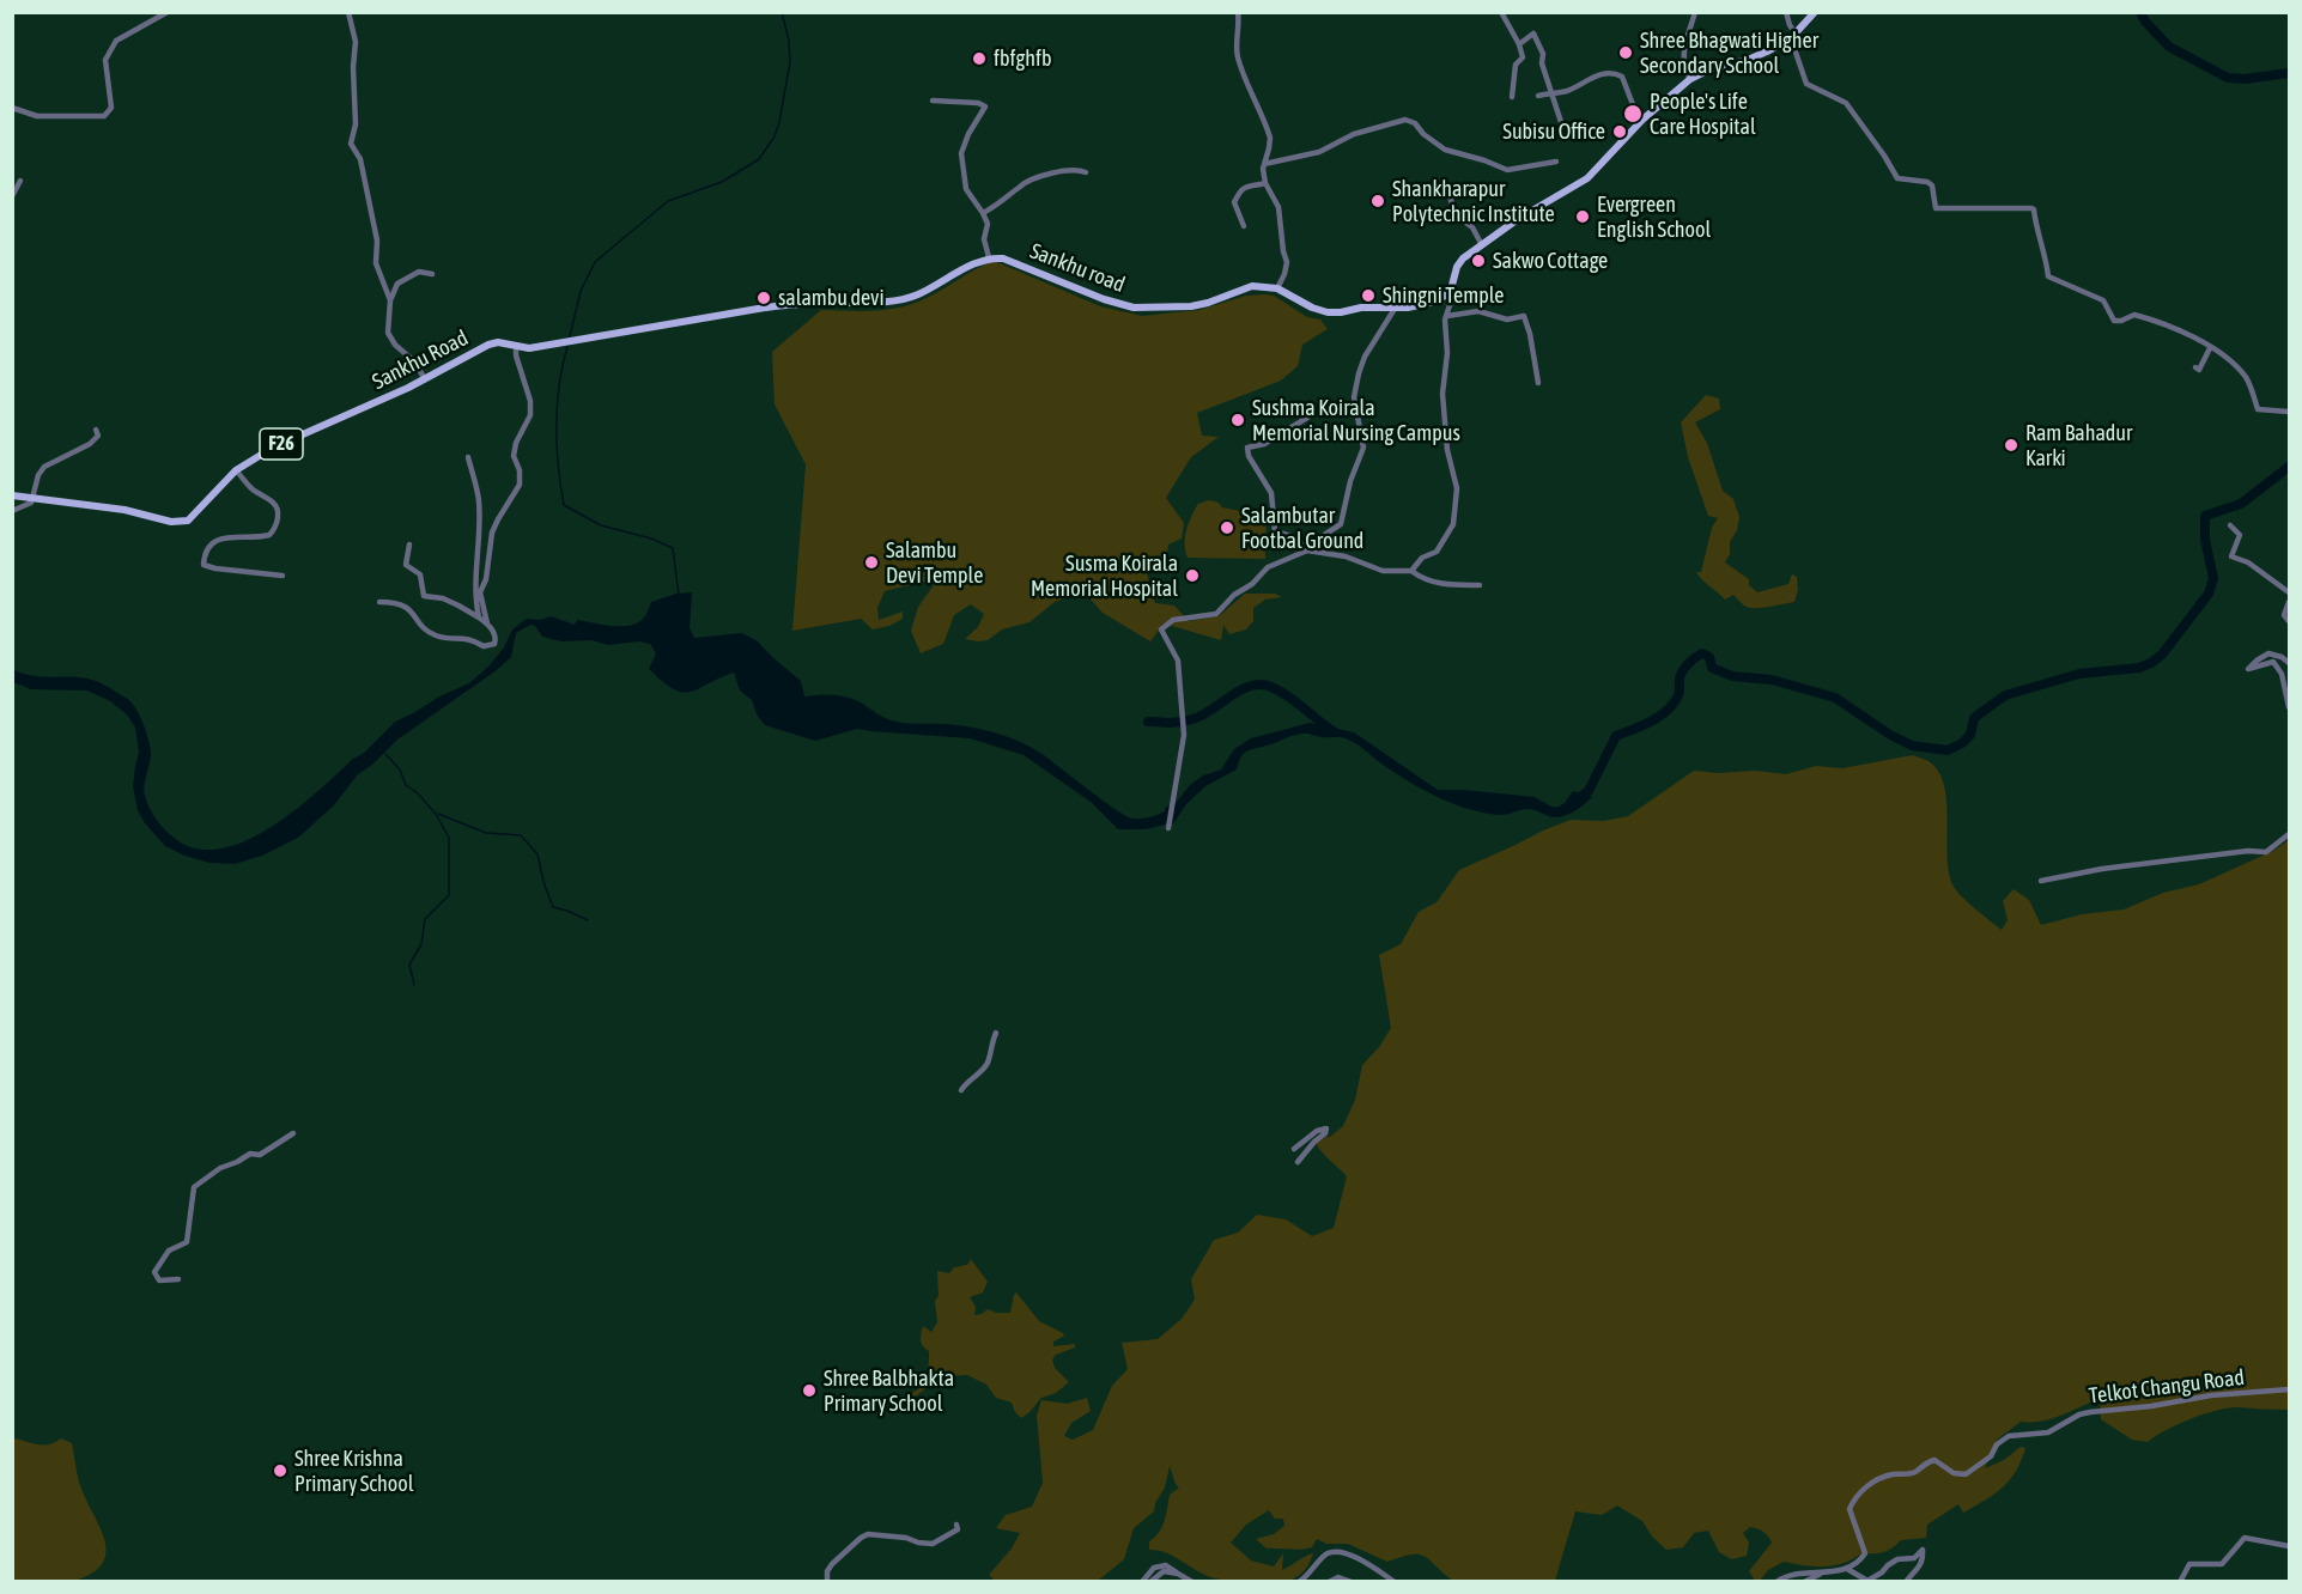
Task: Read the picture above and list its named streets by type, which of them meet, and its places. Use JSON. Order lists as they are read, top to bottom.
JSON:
{
  "streets": {
    "main road": ["Sankhu road", "Sankhu Road", "F26"],
    "street": ["Telkot Changu Road"]
  },
  "crossings": [
    ["Sankhu road", "Sankhu Road"]
  ],
  "places": [
    "Shree Bhagwati Higher Secondary School",
    "fbfghfb",
    "People's Life Care Hospital",
    "Subisu Office",
    "Shankharapur Polytechnic Institute",
    "Evergreen English School",
    "Sakwo Cottage",
    "Shingni Temple",
    "salambu devi",
    "Sushma Koirala Memorial Nursing Campus",
    "Ram Bahadur Karki",
    "Salambutar Footbal Ground",
    "Salambu Devi Temple",
    "Susma Koirala Memorial Hospital",
    "Shree Balbhakta Primary School",
    "Shree Krishna Primary School"
  ]
}
